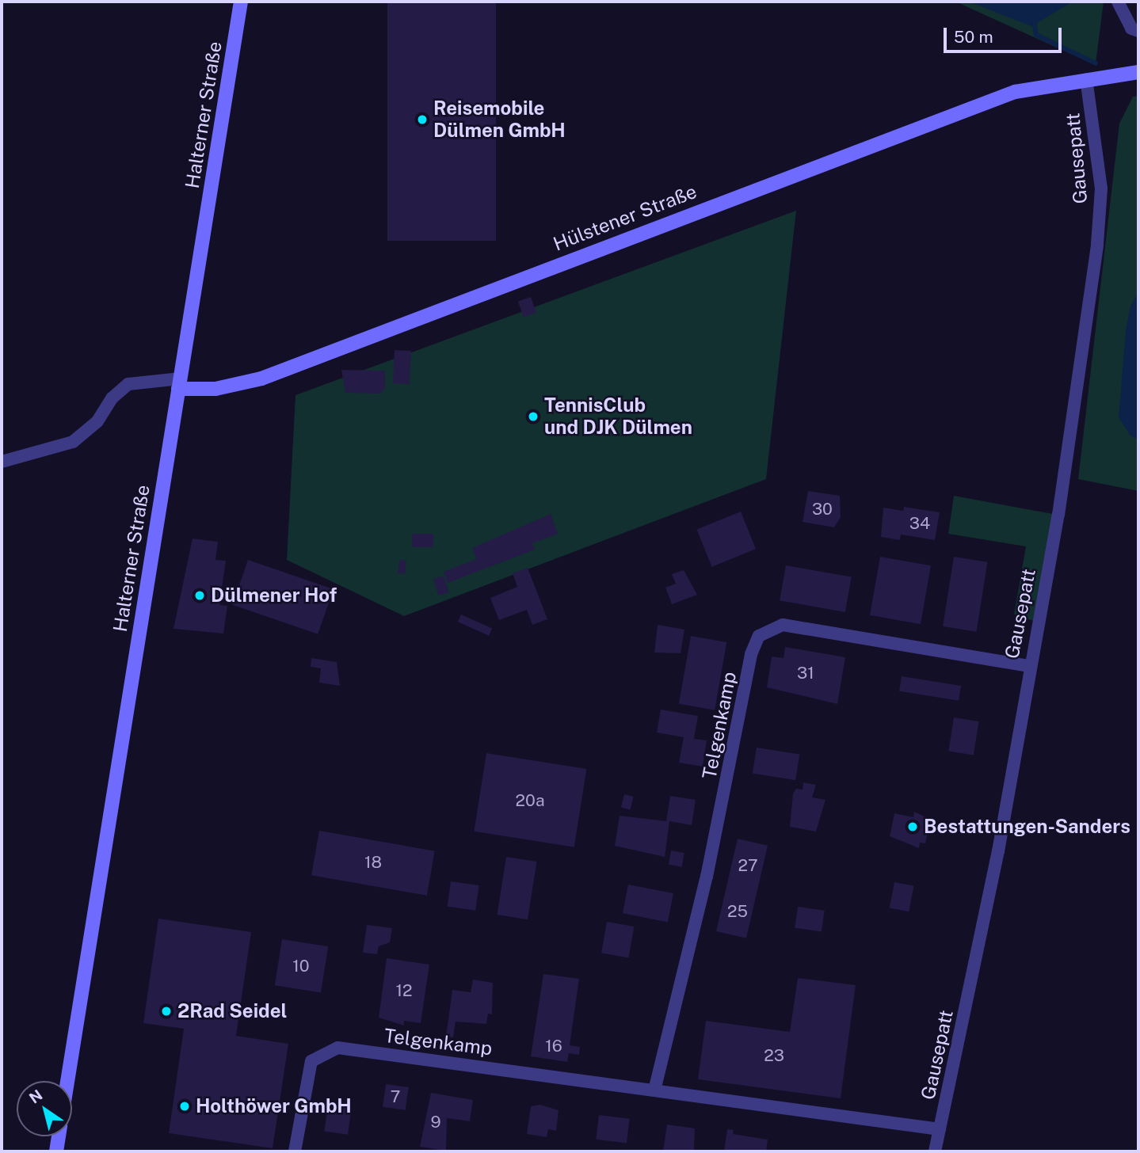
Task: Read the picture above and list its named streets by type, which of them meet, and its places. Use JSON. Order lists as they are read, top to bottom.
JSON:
{
  "streets": {
    "main road": ["Halterner Straße", "Hülstener Straße"],
    "street": ["Gausepatt", "Telgenkamp"]
  },
  "crossings": [
    ["Halterner Straße", "Hülstener Straße"],
    ["Gausepatt", "Hülstener Straße"],
    ["Gausepatt", "Telgenkamp"]
  ],
  "places": [
    "Reisemobile Dülmen GmbH",
    "TennisClub und DJK Dülmen",
    "Dülmener Hof",
    "Bestattungen-Sanders",
    "2Rad Seidel",
    "Holthöwer GmbH"
  ],
  "house_numbers": [
    "30",
    "34",
    "31",
    "20a",
    "18",
    "27",
    "25",
    "10",
    "12",
    "16",
    "23",
    "7",
    "9"
  ],
  "scale_bar": "50 m",
  "north": "top left"
}
